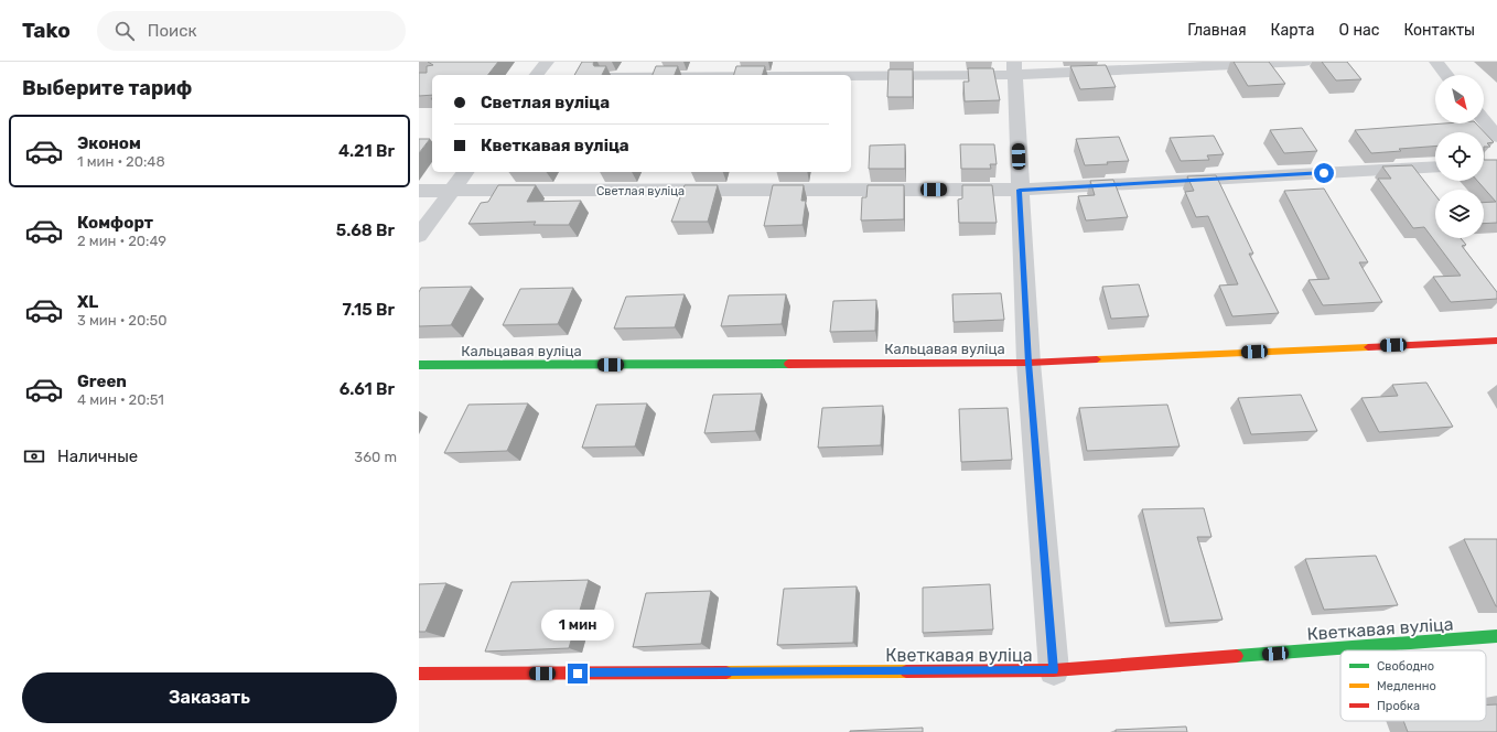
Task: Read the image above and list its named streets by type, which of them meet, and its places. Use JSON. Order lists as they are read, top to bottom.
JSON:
{
  "streets": {
    "street": ["Светлая вуліца", "Кальцавая вуліца", "Кветкавая вуліца"]
  },
  "legend": ["Свободно", "Медленно", "Пробка"],
  "north": "bottom right",
  "page": {
    "header": "Tako",
    "search": "Поиск",
    "nav": [
      "Главная",
      "Карта",
      "О нас",
      "Контакты"
    ],
    "heading": "Выберите тариф",
    "banner": ["Светлая вуліца", "Кветкавая вуліца"],
    "list": [
      {
        "name": "Эконом",
        "note": "1 мин · 20:48",
        "value": "4.21 Br"
      },
      {
        "name": "Комфорт",
        "note": "2 мин · 20:49",
        "value": "5.68 Br"
      },
      {
        "name": "XL",
        "note": "3 мин · 20:50",
        "value": "7.15 Br"
      },
      {
        "name": "Green",
        "note": "4 мин · 20:51",
        "value": "6.61 Br"
      }
    ],
    "pay": ["Наличные", "360 m"],
    "bubble": "1 мин",
    "buttons": "Заказать"
  }
}
